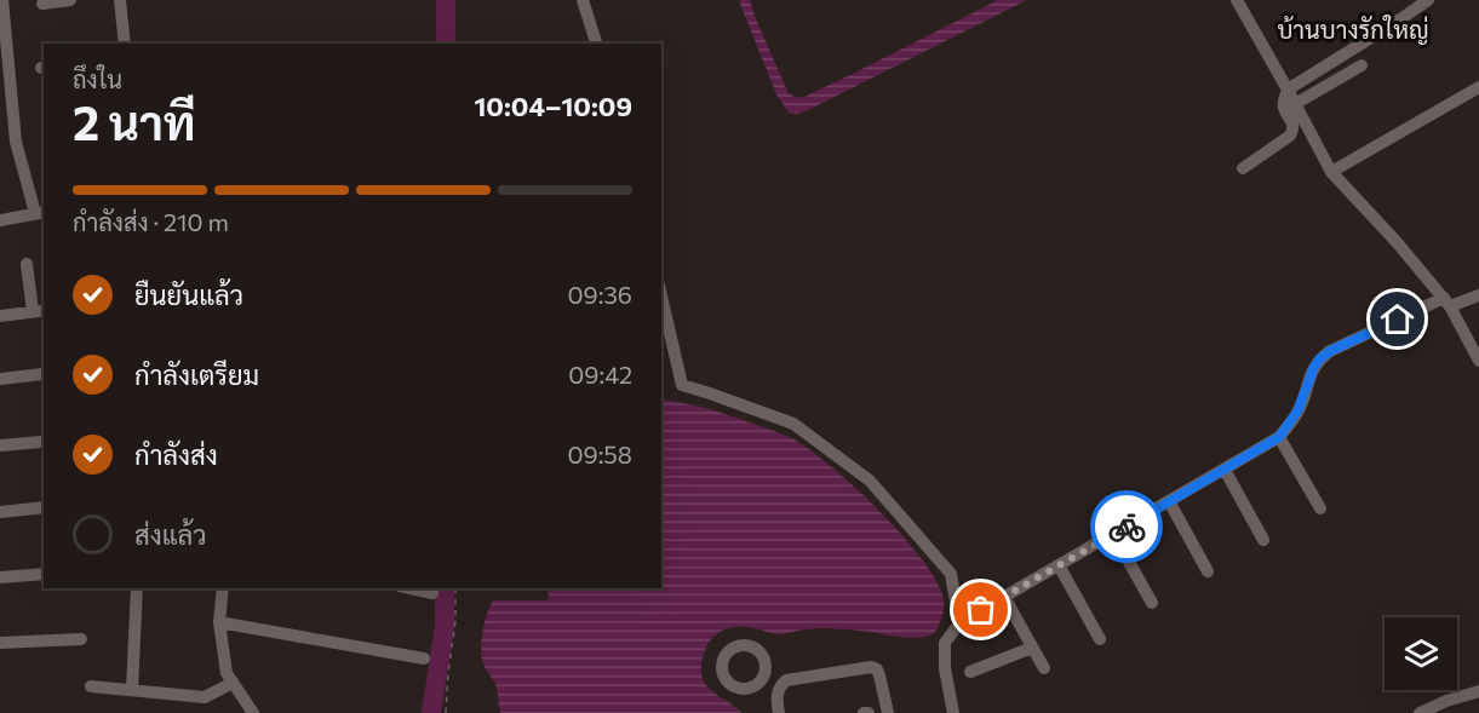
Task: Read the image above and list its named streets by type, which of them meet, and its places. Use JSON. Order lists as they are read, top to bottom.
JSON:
{
  "districts": ["บ้านบางรักใหญ่"],
  "page": {
    "heading": ["2 นาที", "ถึงใน", "10:04–10:09"],
    "bar": "กำลังส่ง · 210 m",
    "list": [
      ["ยืนยันแล้ว", "09:36"],
      ["กำลังเตรียม", "09:42"],
      ["กำลังส่ง", "09:58"],
      "ส่งแล้ว"
    ]
  }
}
